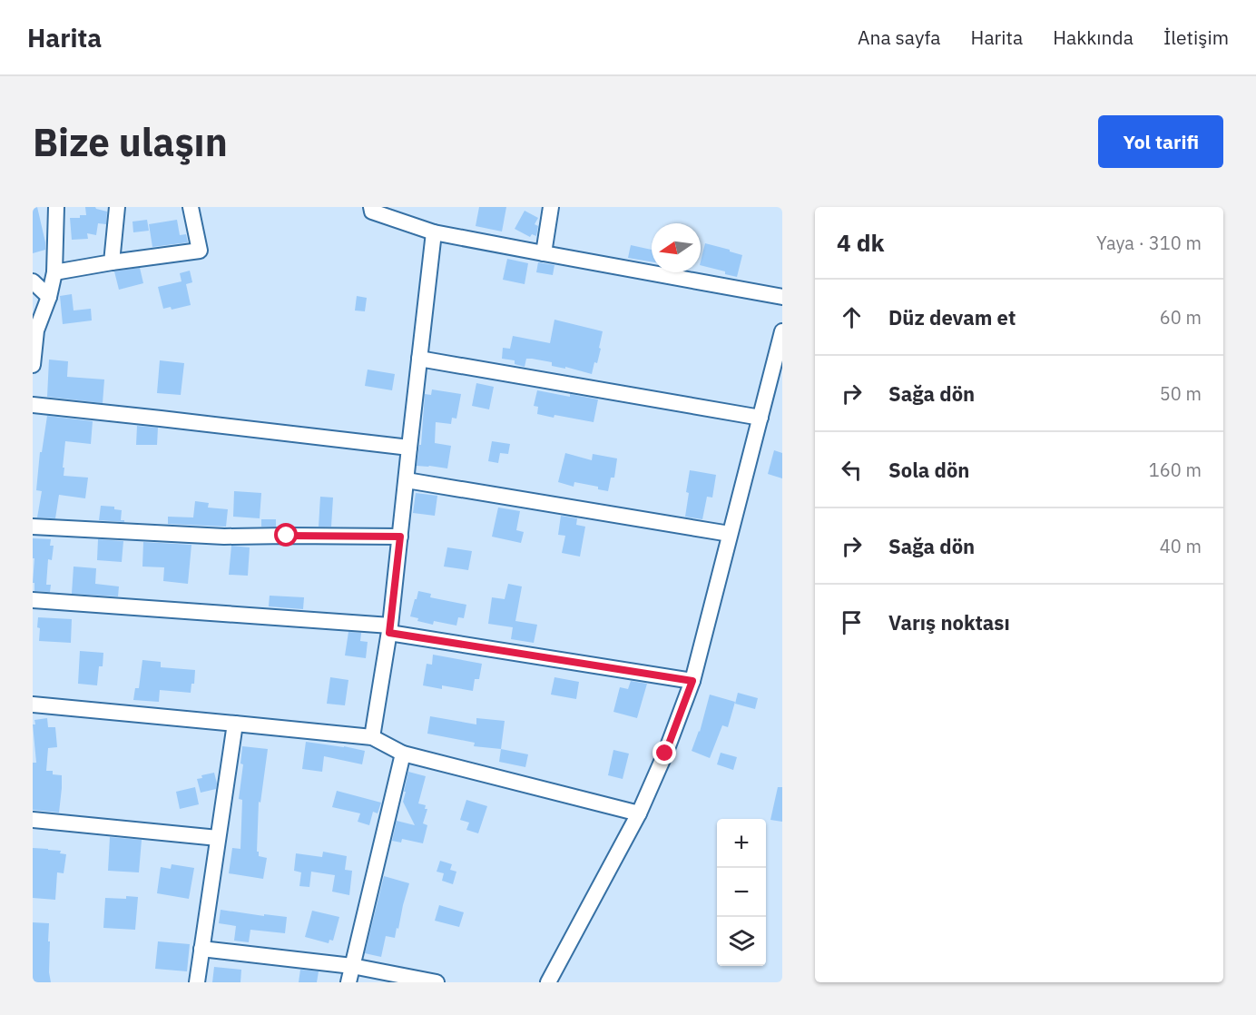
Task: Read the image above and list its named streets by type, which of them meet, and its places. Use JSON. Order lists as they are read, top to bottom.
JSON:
{
  "north": "left",
  "page": {
    "header": "Harita",
    "nav": [
      "Ana sayfa",
      "Harita",
      "Hakkında",
      "İletişim"
    ],
    "buttons": "Yol tarifi",
    "title": "Bize ulaşın",
    "heading": ["4 dk", "Yaya · 310 m"],
    "list": [
      ["Düz devam et", "60 m"],
      ["Sağa dön", "50 m"],
      ["Sola dön", "160 m"],
      ["Sağa dön", "40 m"],
      "Varış noktası"
    ],
    "map_buttons": ["+", "−"]
  }
}
